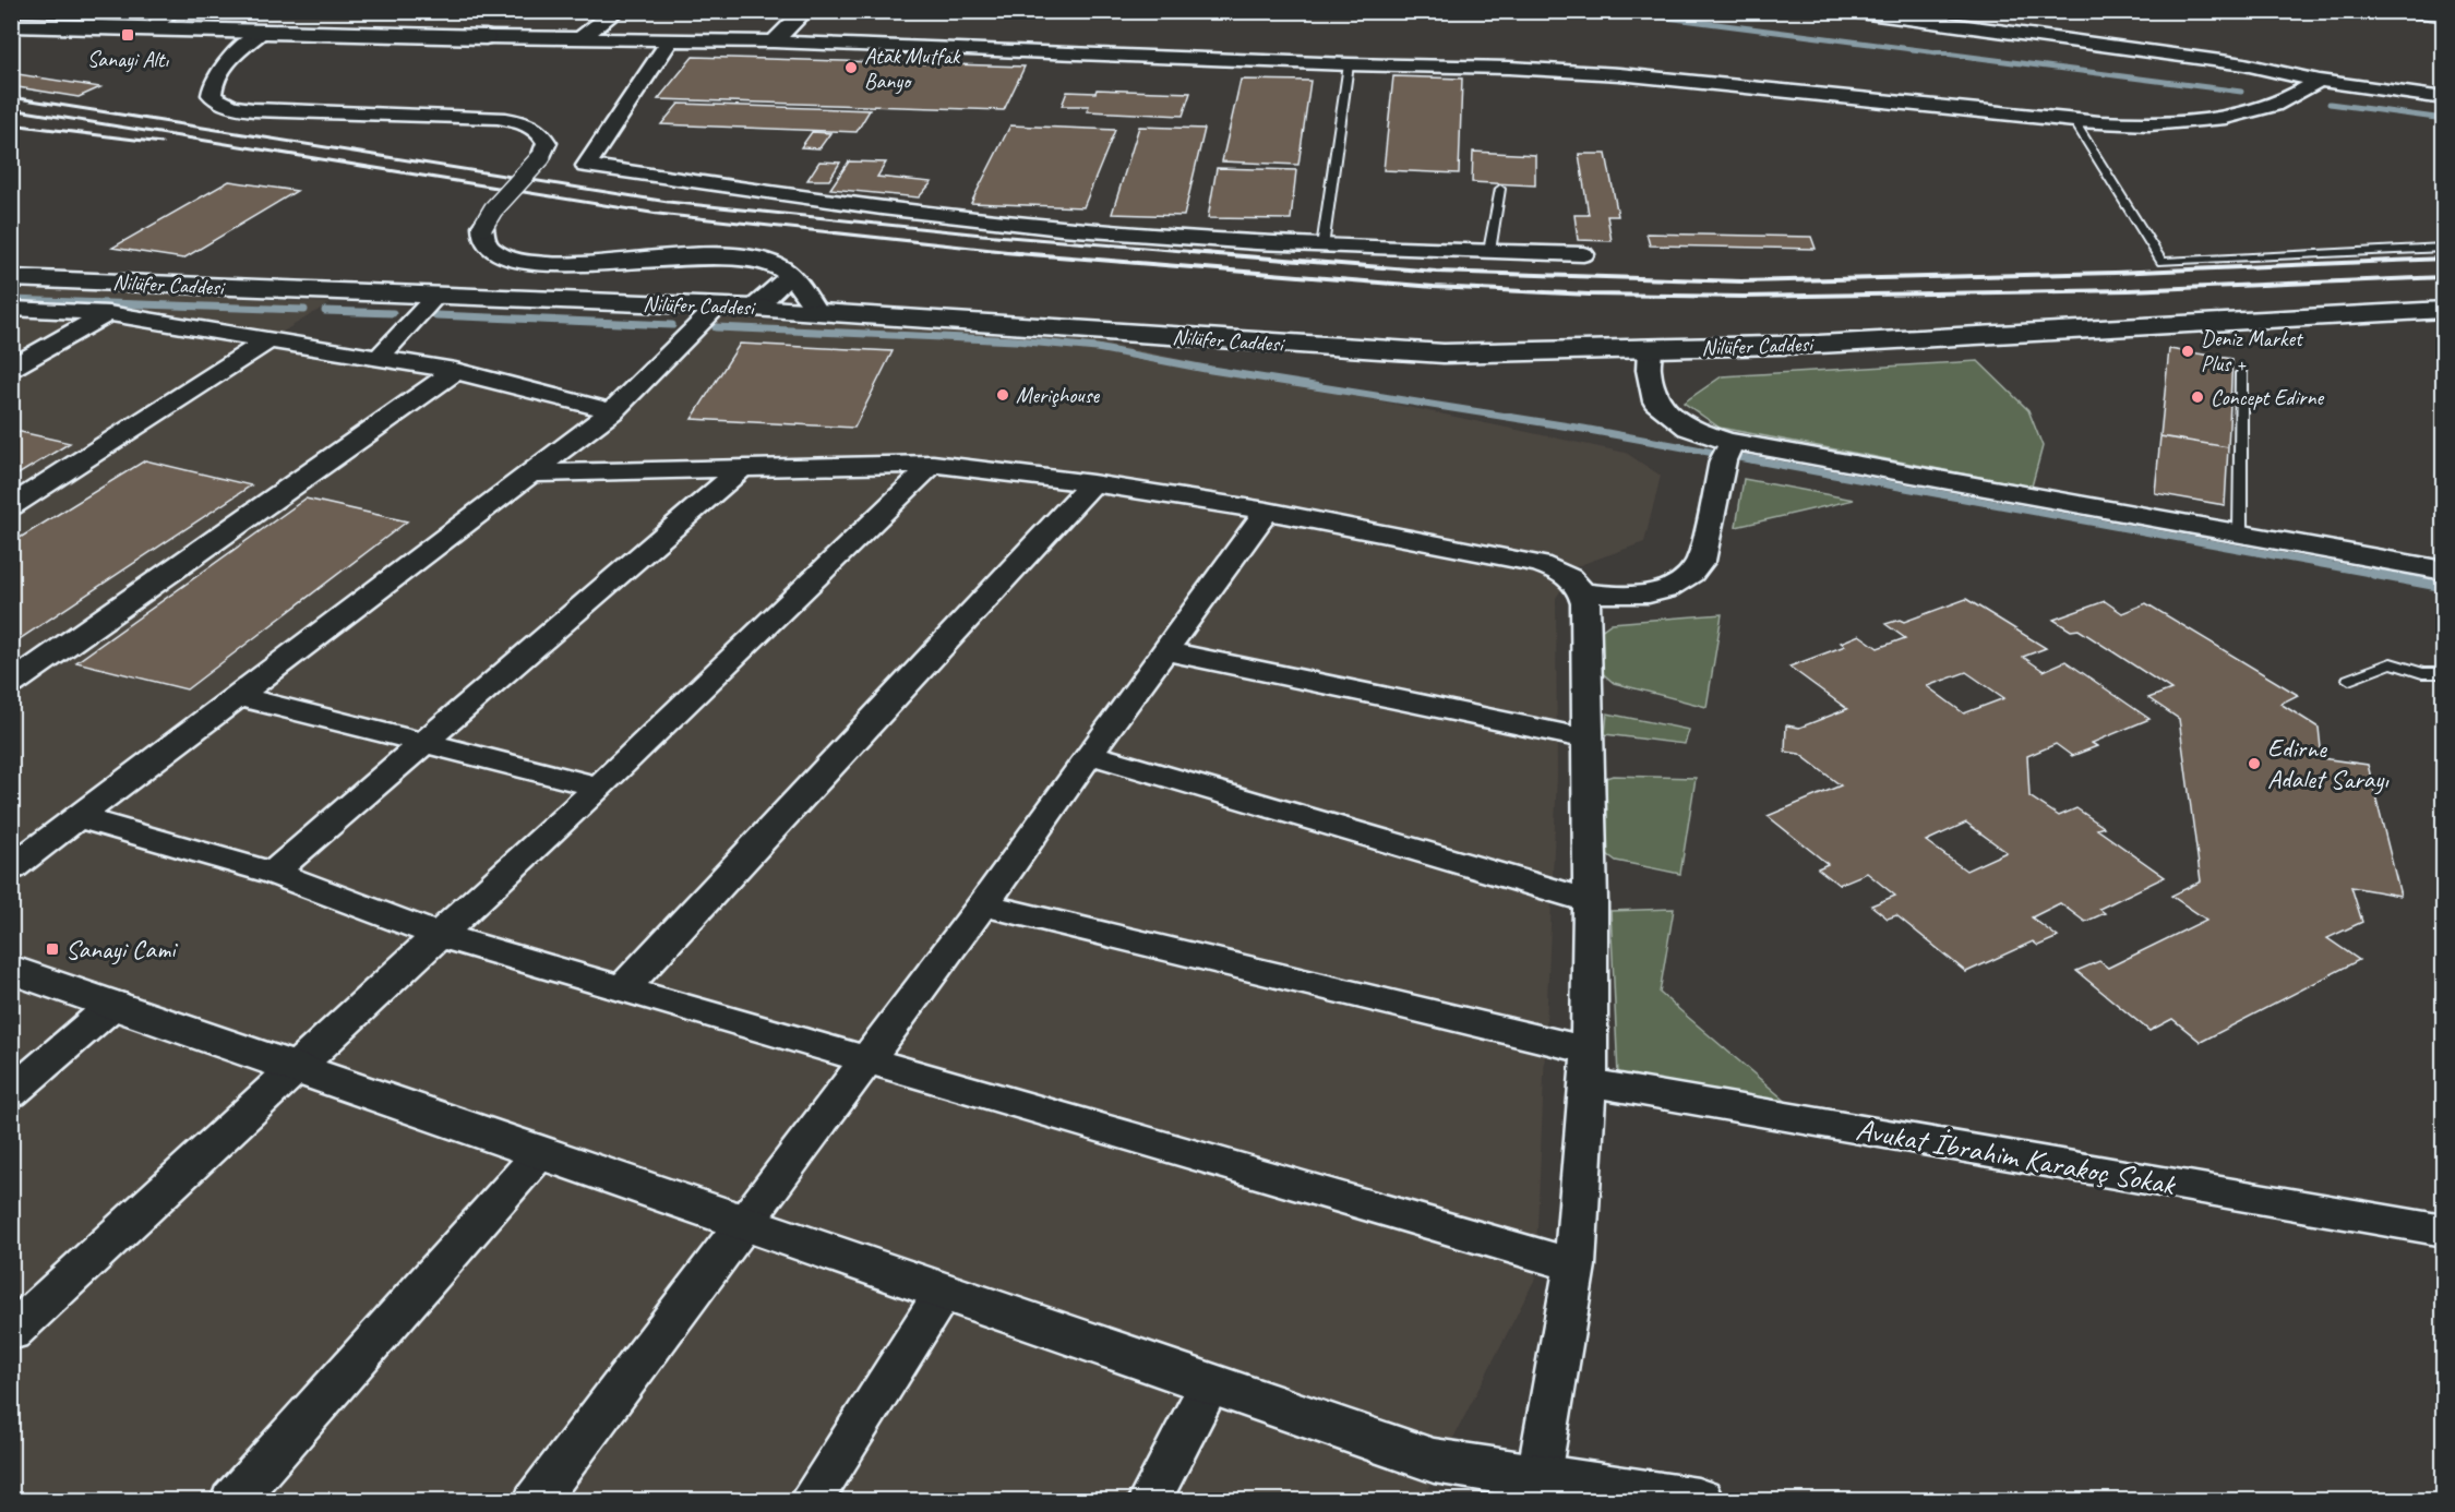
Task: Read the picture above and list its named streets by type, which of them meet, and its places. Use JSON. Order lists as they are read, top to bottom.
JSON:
{
  "streets": {
    "main road": ["Nilüfer Caddesi"],
    "street": ["Avukat İbrahim Karakoç Sokak"]
  },
  "places": {
    "transit": ["Sanayi Altı", "Sanayi Cami"],
    "other": [
      "Atak Mutfak Banyo",
      "Deniz Market Plus +",
      "Meriçhouse",
      "Concept Edirne",
      "Edirne Adalet Sarayı"
    ]
  }
}
